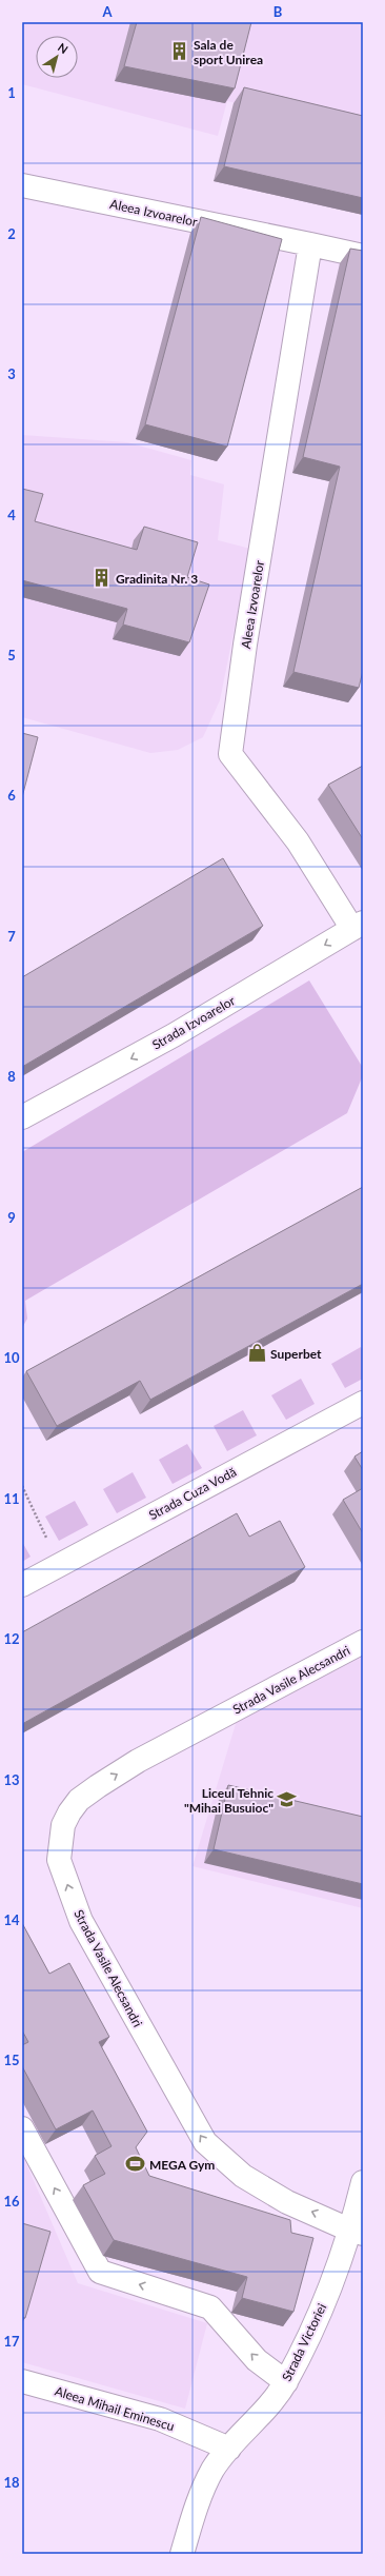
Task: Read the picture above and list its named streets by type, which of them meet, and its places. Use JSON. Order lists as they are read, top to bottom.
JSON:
{
  "streets": {
    "street": [
      "Aleea Izvoarelor",
      "Strada Izvoarelor",
      "Strada Cuza Vodă",
      "Strada Vasile Alecsandri",
      "Strada Victoriei",
      "Aleea Mihail Eminescu"
    ]
  },
  "crossings": [
    ["Aleea Izvoarelor", "Strada Izvoarelor"],
    ["Strada Vasile Alecsandri", "Strada Victoriei"],
    ["Strada Victoriei", "Aleea Mihail Eminescu"]
  ],
  "one_way": ["Strada Izvoarelor"],
  "places": {
    "building": ["Sala de sport Unirea", "Gradinita Nr. 3"],
    "shop": ["Superbet"],
    "school or university": ["Liceul Tehnic \"Mihai Busuioc\""],
    "sports": ["MEGA Gym"]
  },
  "north": "top right",
  "grid": {
    "columns": ["A", "B"],
    "rows": [
      "1",
      "2",
      "3",
      "4",
      "5",
      "6",
      "7",
      "8",
      "9",
      "10",
      "11",
      "12",
      "13",
      "14",
      "15",
      "16",
      "17",
      "18"
    ]
  }
}
